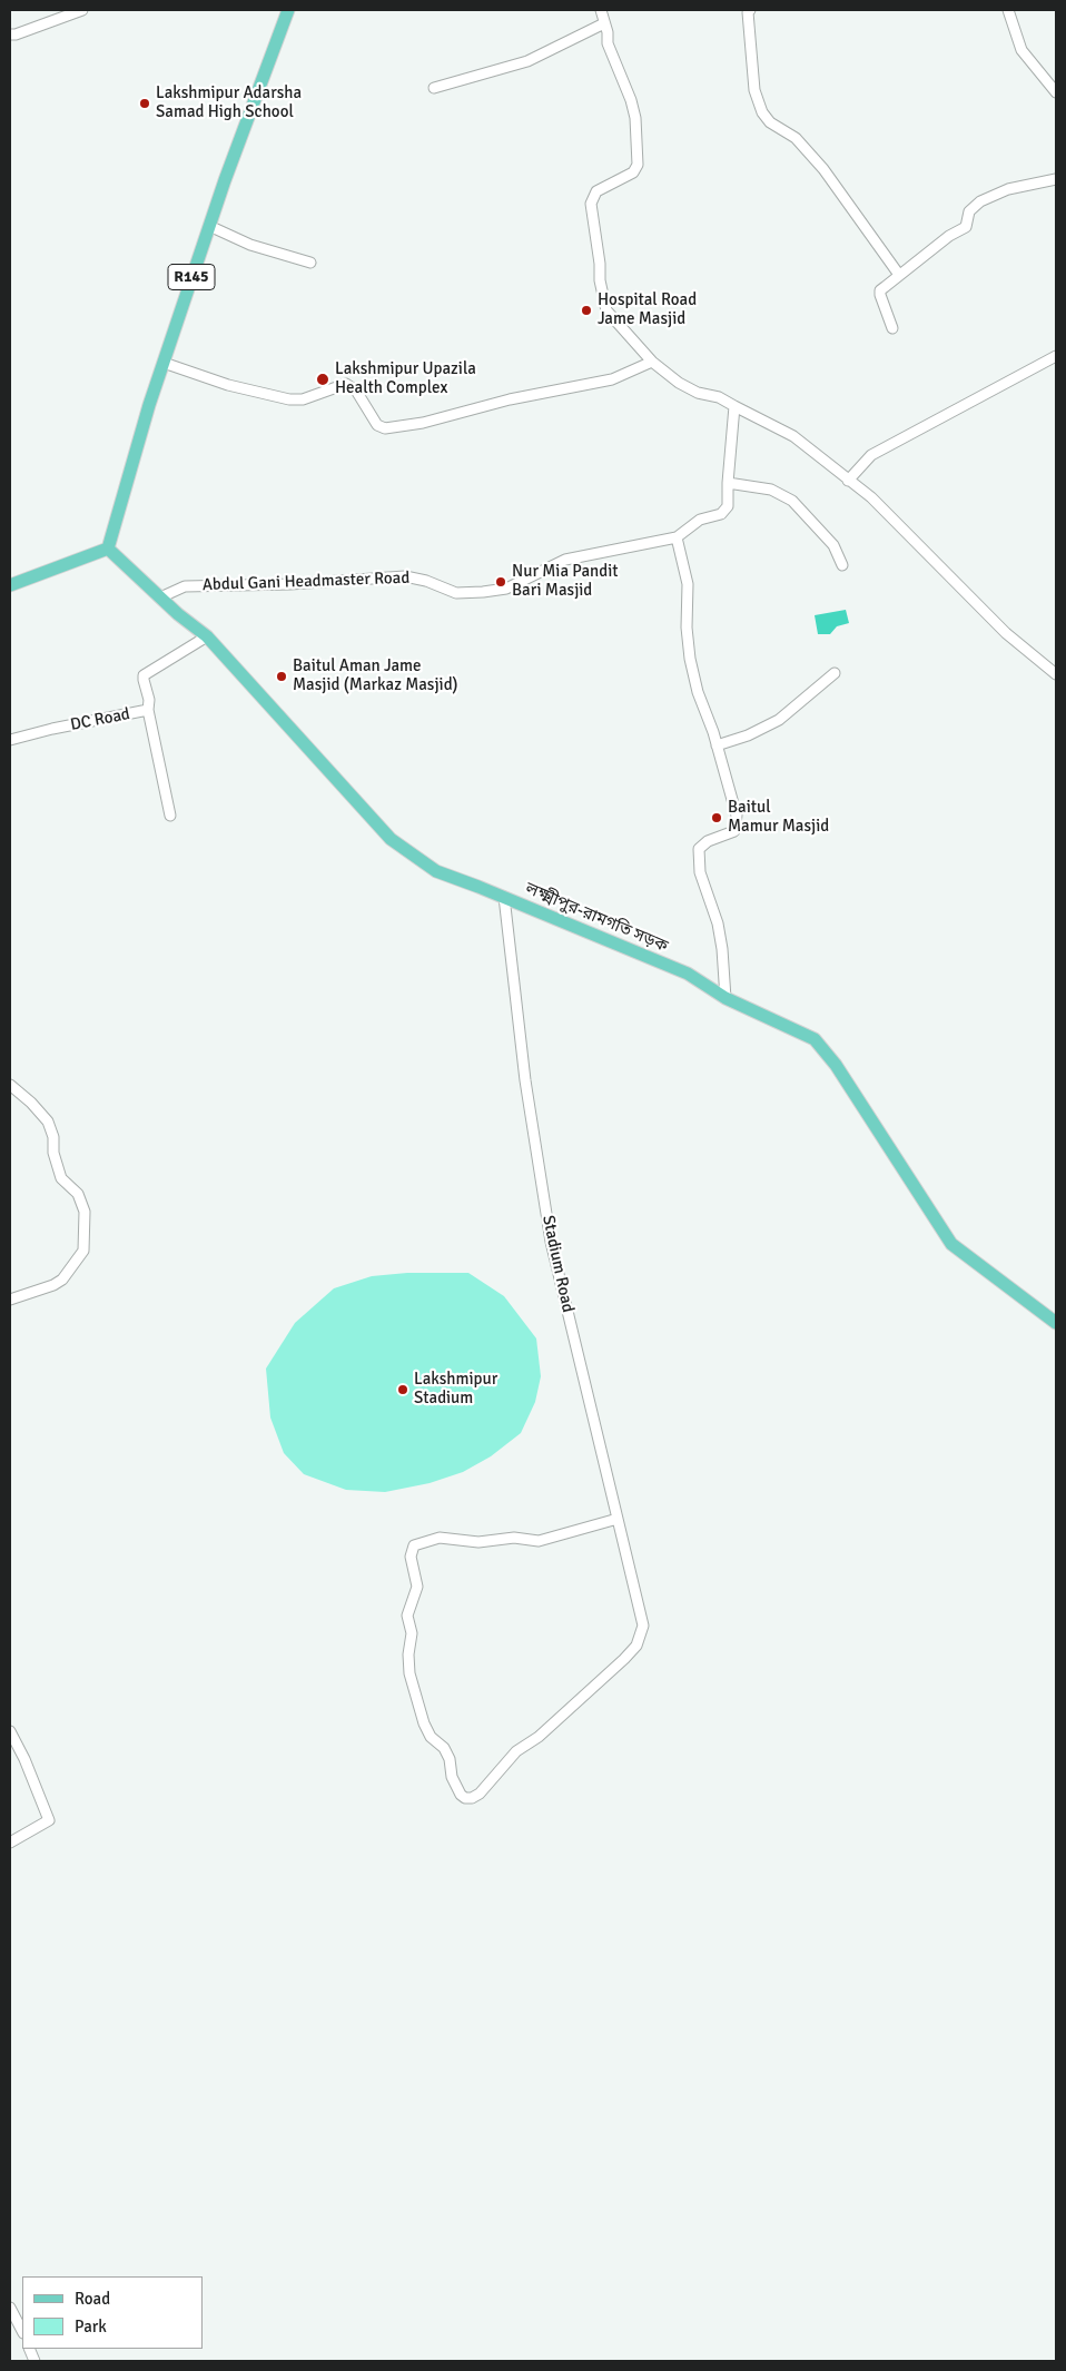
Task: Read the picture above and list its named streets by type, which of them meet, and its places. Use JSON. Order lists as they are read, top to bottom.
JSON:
{
  "streets": {
    "main road": ["R145", "লক্ষ্মীপুর-রামগতি সড়ক"],
    "street": ["Abdul Gani Headmaster Road", "DC Road", "Stadium Road"]
  },
  "crossings": [
    ["R145", "লক্ষ্মীপুর-রামগতি সড়ক"],
    ["Abdul Gani Headmaster Road", "লক্ষ্মীপুর-রামগতি সড়ক"],
    ["DC Road", "লক্ষ্মীপুর-রামগতি সড়ক"],
    ["লক্ষ্মীপুর-রামগতি সড়ক", "Stadium Road"]
  ],
  "places": [
    "Lakshmipur Adarsha Samad High School",
    "Hospital Road Jame Masjid",
    "Lakshmipur Upazila Health Complex",
    "Nur Mia Pandit Bari Masjid",
    "Baitul Aman Jame Masjid (Markaz Masjid)",
    "Baitul Mamur Masjid",
    "Lakshmipur Stadium"
  ],
  "legend": ["Road", "Park"]
}
